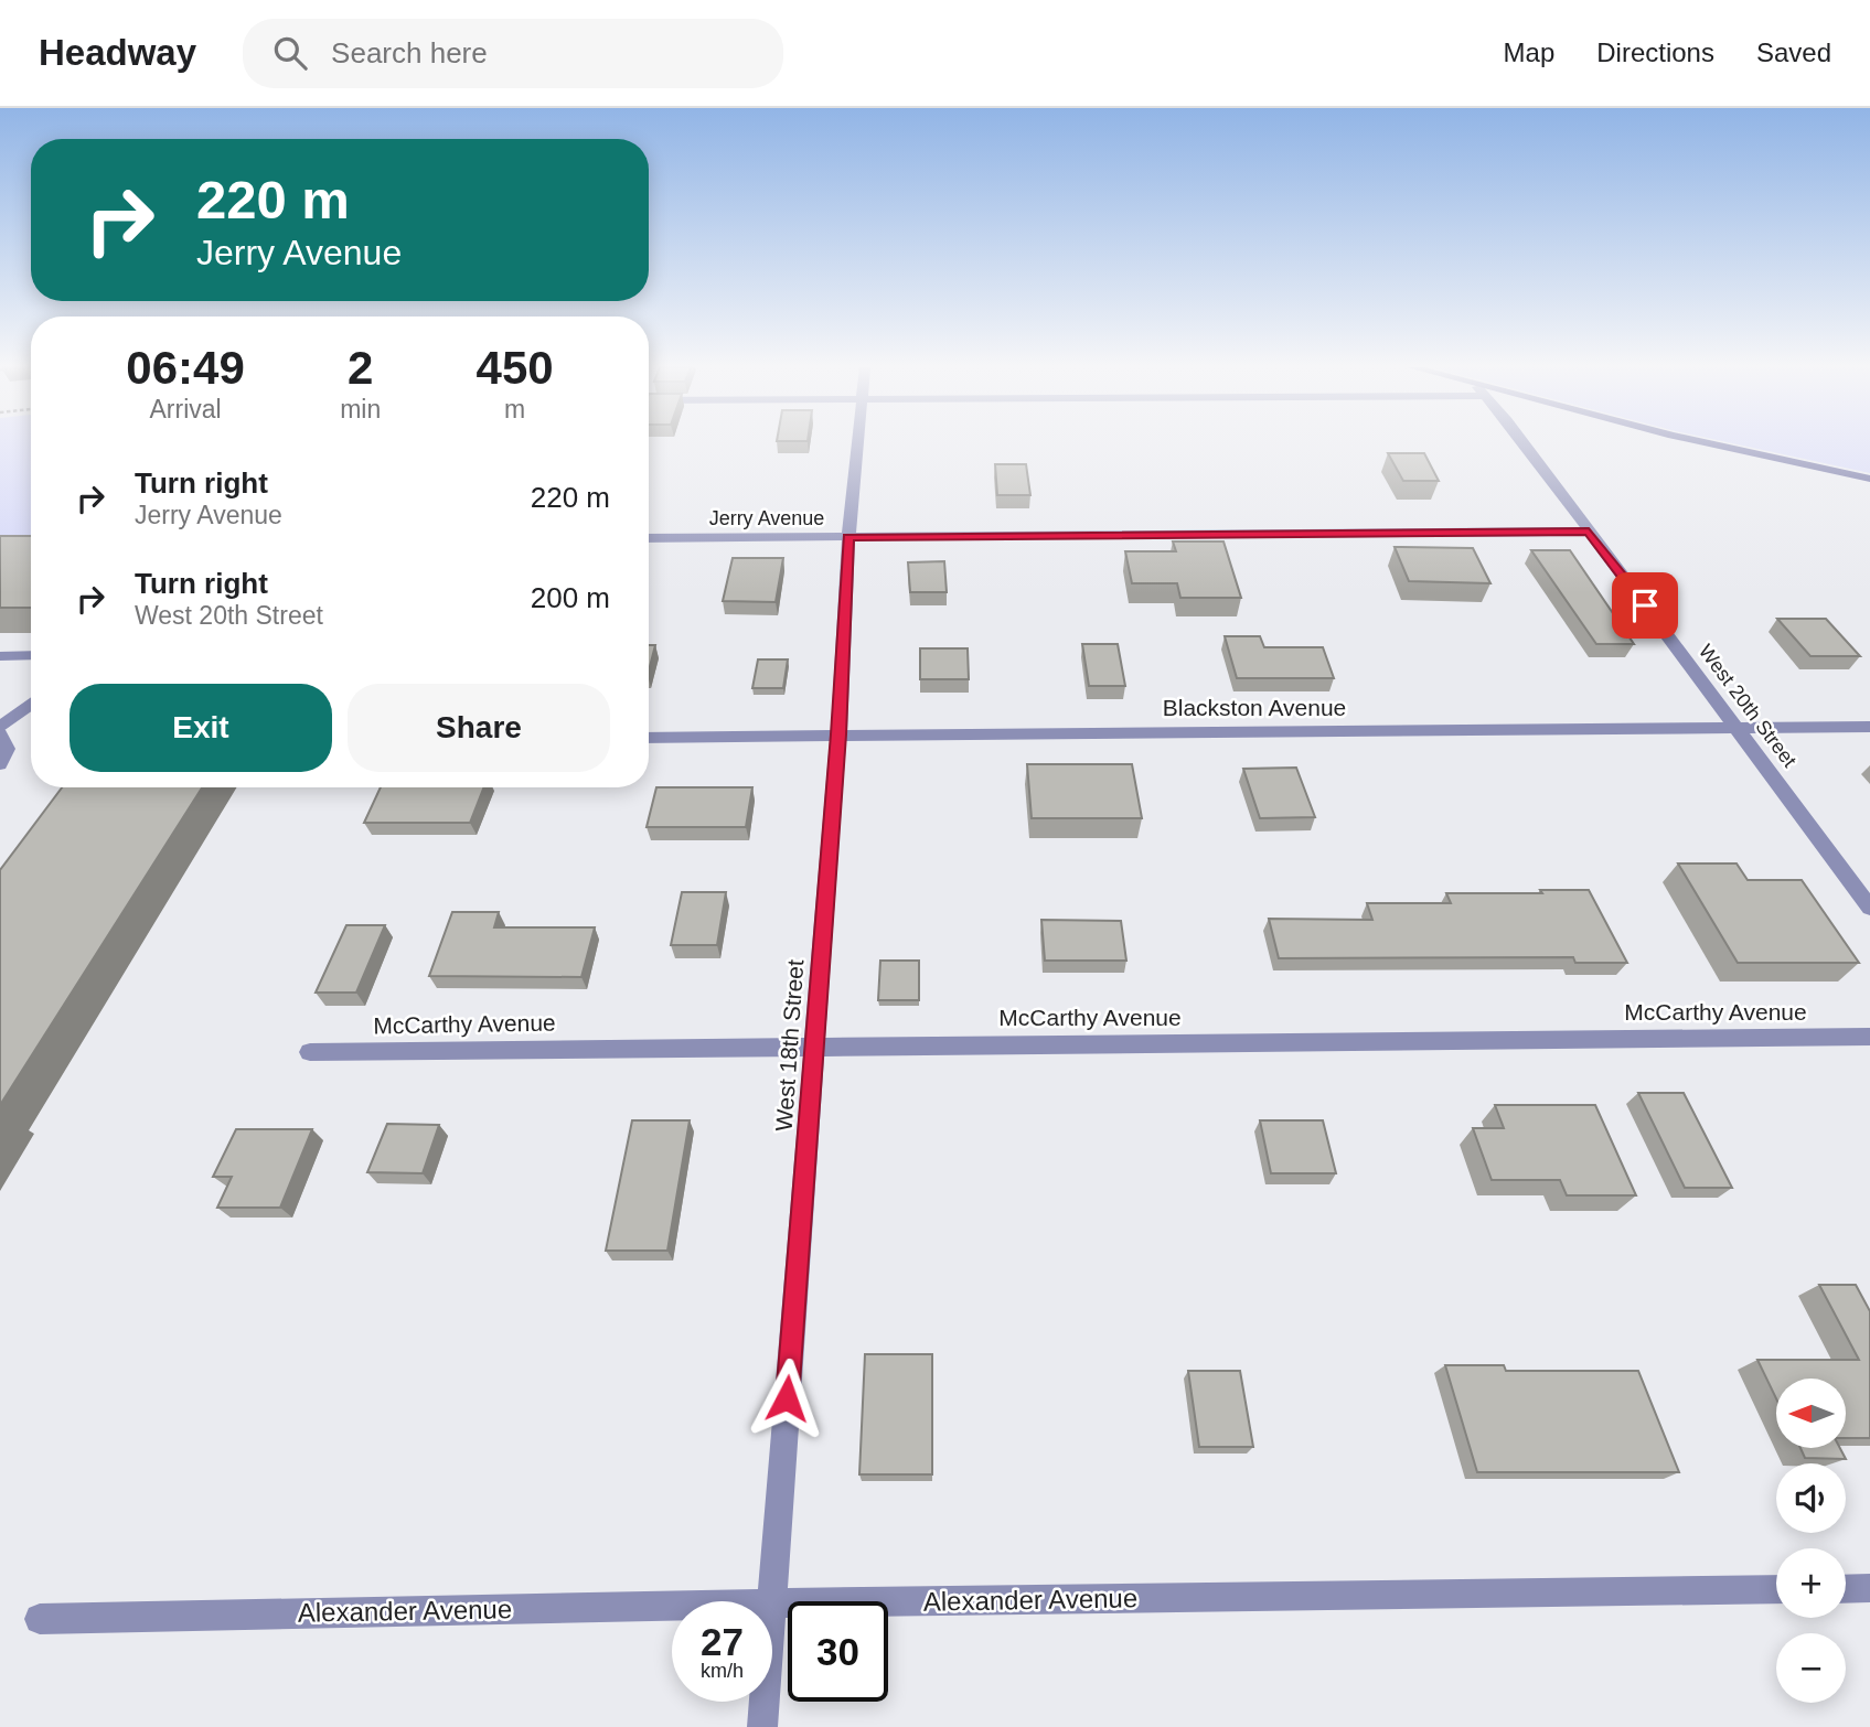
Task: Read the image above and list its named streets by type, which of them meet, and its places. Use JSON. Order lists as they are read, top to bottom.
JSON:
{
  "streets": {
    "street": [
      "Jerry Avenue",
      "West 20th Street",
      "Blackston Avenue",
      "McCarthy Avenue",
      "West 18th Street",
      "Alexander Avenue"
    ]
  },
  "crossings": [
    ["Jerry Avenue", "West 20th Street"],
    ["Jerry Avenue", "West 18th Street"],
    ["West 20th Street", "Blackston Avenue"],
    ["Blackston Avenue", "West 18th Street"],
    ["McCarthy Avenue", "West 18th Street"]
  ],
  "north": "left",
  "page": {
    "header": "Headway",
    "search": "Search here",
    "nav": ["Map", "Directions", "Saved"],
    "turn": ["220 m", "Jerry Avenue"],
    "eta": [
      "06:49",
      "Arrival",
      "2",
      "min",
      "450",
      "m"
    ],
    "list": [
      {
        "name": "Turn right",
        "note": "Jerry Avenue",
        "value": "220 m"
      },
      {
        "name": "Turn right",
        "note": "West 20th Street",
        "value": "200 m"
      }
    ],
    "buttons": ["Exit", "Share"],
    "map_buttons": ["+", "−"],
    "speed": "27 km/h",
    "limit": "30"
  }
}
